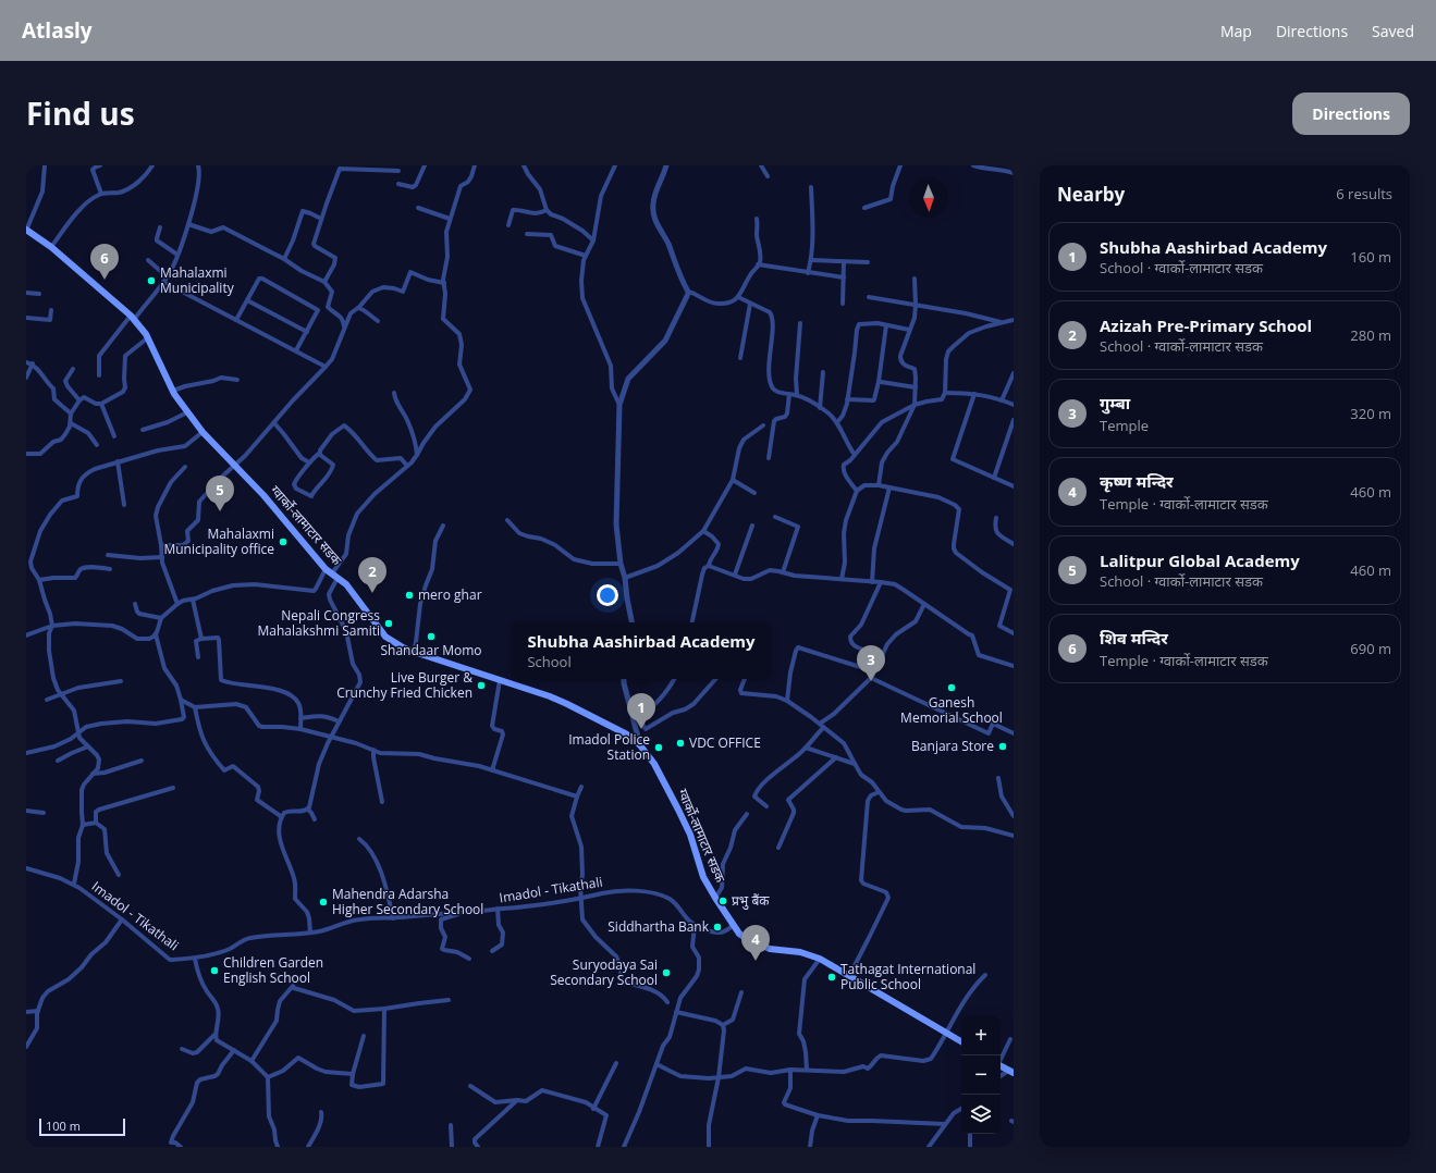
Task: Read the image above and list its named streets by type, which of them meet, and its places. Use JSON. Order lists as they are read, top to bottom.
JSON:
{
  "streets": {
    "main road": ["ग्वार्को-लामाटार सडक"],
    "street": ["Imadol - Tikathali"]
  },
  "places": [
    "Mahalaxmi Municipality",
    "Mahalaxmi Municipality office",
    "mero ghar",
    "Nepali Congress Mahalakshmi Samiti",
    "Shandaar Momo",
    "Live Burger & Crunchy Fried Chicken",
    "Ganesh Memorial School",
    "VDC OFFICE",
    "Banjara Store",
    "Imadol Police Station",
    "प्रभु बैंक",
    "Mahendra Adarsha Higher Secondary School",
    "Siddhartha Bank",
    "Children Garden English School",
    "Suryodaya Sai Secondary School",
    "Tathagat International Public School"
  ],
  "scale_bar": "100 m",
  "north": "bottom",
  "page": {
    "header": "Atlasly",
    "nav": ["Map", "Directions", "Saved"],
    "title": "Find us",
    "buttons": "Directions",
    "heading": ["Nearby", "6 results"],
    "list": [
      {
        "mark": "1",
        "name": "Shubha Aashirbad Academy",
        "note": "School · ग्वार्को-लामाटार सडक",
        "value": "160 m"
      },
      {
        "mark": "2",
        "name": "Azizah Pre-Primary School",
        "note": "School · ग्वार्को-लामाटार सडक",
        "value": "280 m"
      },
      {
        "mark": "3",
        "name": "गुम्बा",
        "note": "Temple",
        "value": "320 m"
      },
      {
        "mark": "4",
        "name": "कृष्ण मन्दिर",
        "note": "Temple · ग्वार्को-लामाटार सडक",
        "value": "460 m"
      },
      {
        "mark": "5",
        "name": "Lalitpur Global Academy",
        "note": "School · ग्वार्को-लामाटार सडक",
        "value": "460 m"
      },
      {
        "mark": "6",
        "name": "शिव मन्दिर",
        "note": "Temple · ग्वार्को-लामाटार सडक",
        "value": "690 m"
      }
    ],
    "pins": [
      "6",
      "5",
      "2",
      "3",
      "1",
      "4"
    ],
    "popup": ["Shubha Aashirbad Academy", "School"],
    "map_buttons": ["+", "−"],
    "scale": "100 m"
  }
}
